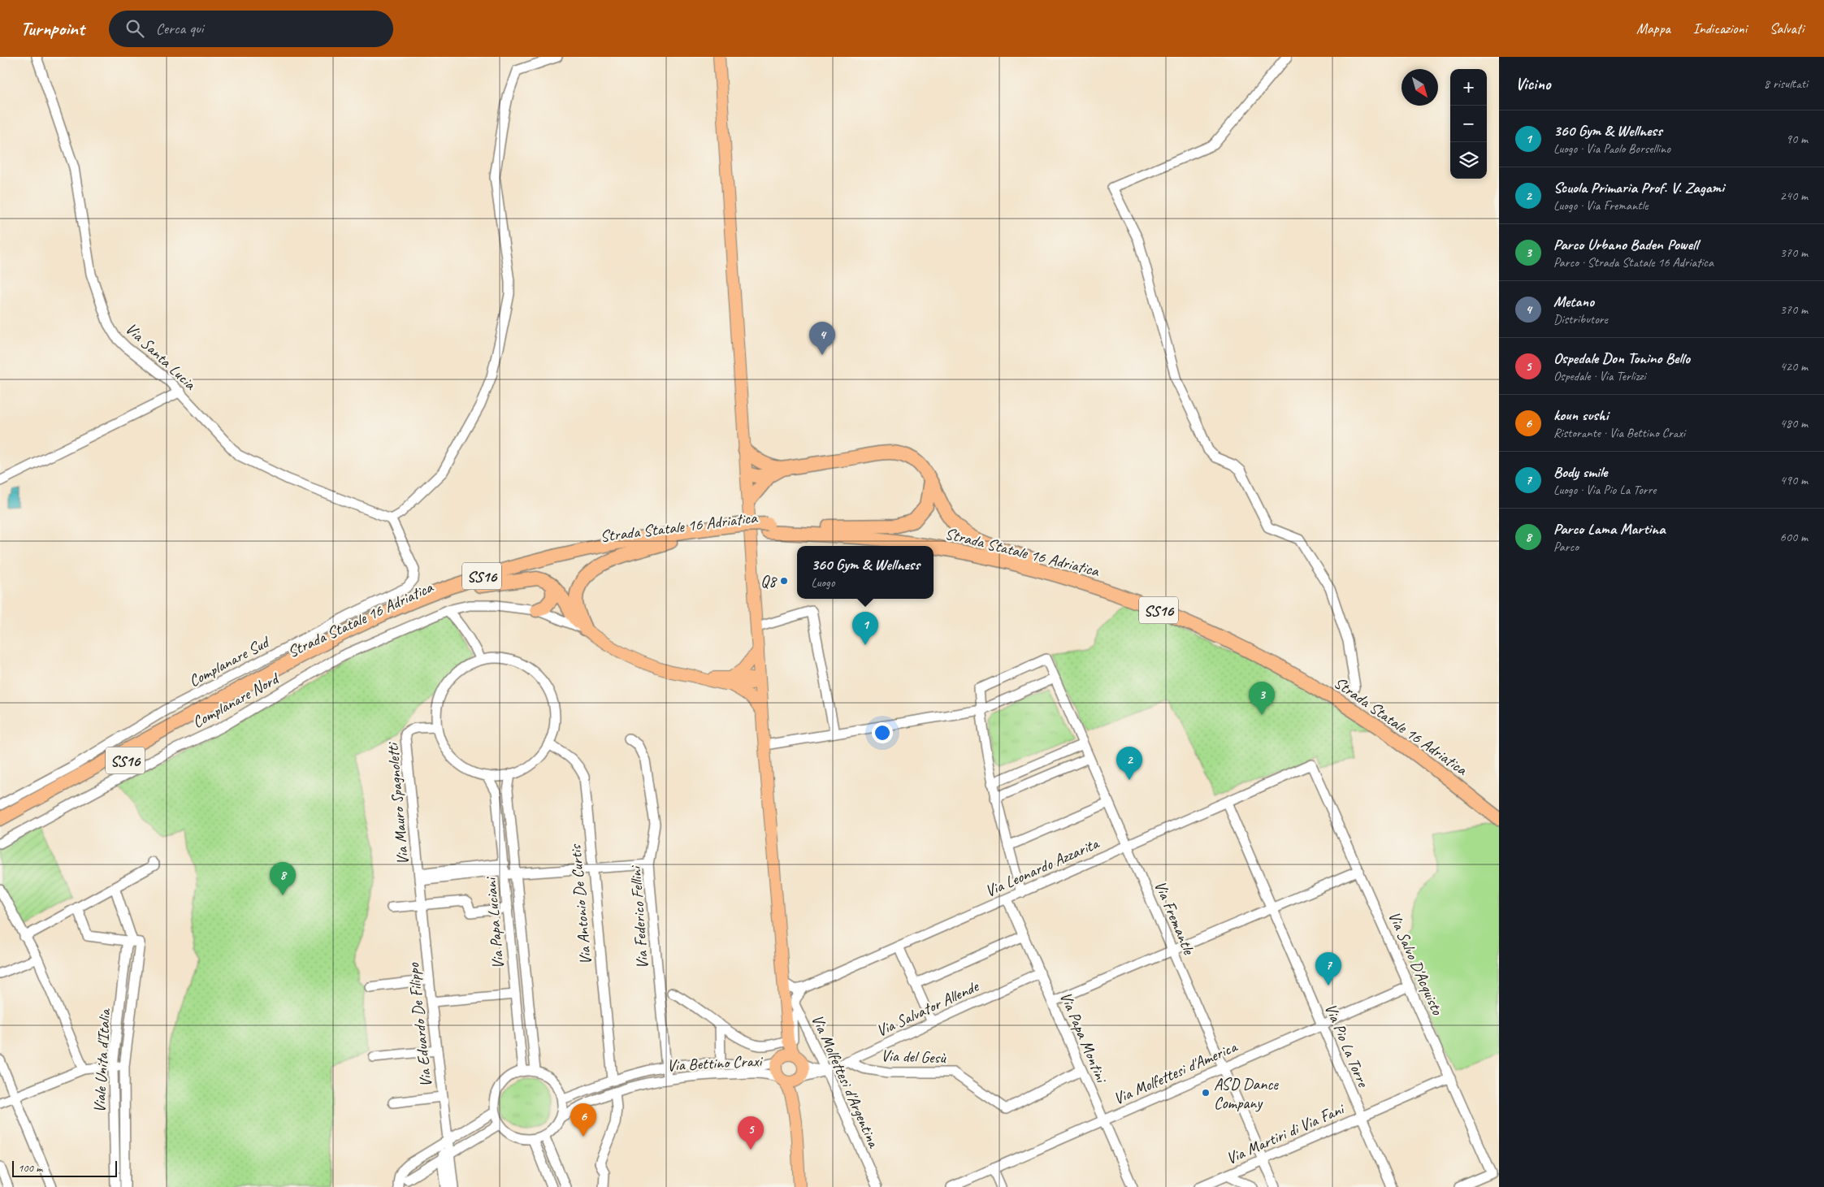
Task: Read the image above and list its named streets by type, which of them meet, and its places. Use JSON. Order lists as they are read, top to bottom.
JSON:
{
  "streets": {
    "highway": ["Strada Statale 16 Adriatica", "SS16"],
    "street": [
      "Via Santa Lucia",
      "Complanare Sud",
      "Complanare Nord",
      "Via Mauro Spagnoletti",
      "Via Leonardo Azzarita",
      "Via Antonio De Curtis",
      "Via Fremantle",
      "Via Federico Fellini",
      "Via Papa Luciani",
      "Via Salvo D'Acquisto",
      "Via Salvator Allende",
      "Via Eduardo De Filippo",
      "Via Papa Montini",
      "Via Pio La Torre",
      "Via del Gesù",
      "Viale Unita d'Italia",
      "Via Bettino Craxi",
      "Via Molfettesi d'America",
      "Via Molfettesi d'Argentina",
      "Via Martiri di Via Fani"
    ]
  },
  "crossings": [
    ["Via Santa Lucia", "Complanare Sud"],
    ["Via Mauro Spagnoletti", "Via Antonio De Curtis"],
    ["Via Mauro Spagnoletti", "Via Papa Luciani"],
    ["Via Mauro Spagnoletti", "Via Eduardo De Filippo"],
    ["Via Leonardo Azzarita", "Via Fremantle"],
    ["Via Leonardo Azzarita", "Via Salvo D'Acquisto"],
    ["Via Leonardo Azzarita", "Via Papa Montini"],
    ["Via Leonardo Azzarita", "Via Pio La Torre"],
    ["Via Leonardo Azzarita", "Via Molfettesi d'Argentina"],
    ["Via Antonio De Curtis", "Via Papa Luciani"],
    ["Via Antonio De Curtis", "Via Bettino Craxi"],
    ["Via Fremantle", "Via Molfettesi d'America"],
    ["Via Fremantle", "Via Martiri di Via Fani"],
    ["Via Federico Fellini", "Via Bettino Craxi"],
    ["Via Papa Luciani", "Via Bettino Craxi"],
    ["Via Salvo D'Acquisto", "Via Molfettesi d'America"],
    ["Via Salvo D'Acquisto", "Via Martiri di Via Fani"],
    ["Via Salvator Allende", "Via Papa Montini"],
    ["Via Salvator Allende", "Via del Gesù"],
    ["Via Salvator Allende", "Via Bettino Craxi"],
    ["Via Salvator Allende", "Via Molfettesi d'Argentina"],
    ["Via Papa Montini", "Via del Gesù"],
    ["Via Papa Montini", "Via Molfettesi d'America"],
    ["Via Pio La Torre", "Via Molfettesi d'America"],
    ["Via Pio La Torre", "Via Martiri di Via Fani"]
  ],
  "places": ["Q8", "ASD Dance Company"],
  "scale_bar": "100 m",
  "north": "bottom right",
  "page": {
    "header": "Turnpoint",
    "search": "Cerca qui",
    "nav": ["Mappa", "Indicazioni", "Salvati"],
    "heading": ["Vicino", "8 risultati"],
    "map_buttons": ["+", "−"],
    "list": [
      {
        "mark": "1",
        "name": "360 Gym & Wellness",
        "note": "Luogo · Via Paolo Borsellino",
        "value": "90 m"
      },
      {
        "mark": "2",
        "name": "Scuola Primaria Prof. V. Zagami",
        "note": "Luogo · Via Fremantle",
        "value": "240 m"
      },
      {
        "mark": "3",
        "name": "Parco Urbano Baden Powell",
        "note": "Parco · Strada Statale 16 Adriatica",
        "value": "370 m"
      },
      {
        "mark": "4",
        "name": "Metano",
        "note": "Distributore",
        "value": "370 m"
      },
      {
        "mark": "5",
        "name": "Ospedale Don Tonino Bello",
        "note": "Ospedale · Via Terlizzi",
        "value": "420 m"
      },
      {
        "mark": "6",
        "name": "koun sushi",
        "note": "Ristorante · Via Bettino Craxi",
        "value": "480 m"
      },
      {
        "mark": "7",
        "name": "Body smile",
        "note": "Luogo · Via Pio La Torre",
        "value": "490 m"
      },
      {
        "mark": "8",
        "name": "Parco Lama Martina",
        "note": "Parco",
        "value": "600 m"
      }
    ],
    "pins": [
      "4",
      "1",
      "3",
      "2",
      "8",
      "7",
      "6",
      "5"
    ],
    "popup": ["360 Gym & Wellness", "Luogo"],
    "scale": "100 m"
  }
}
